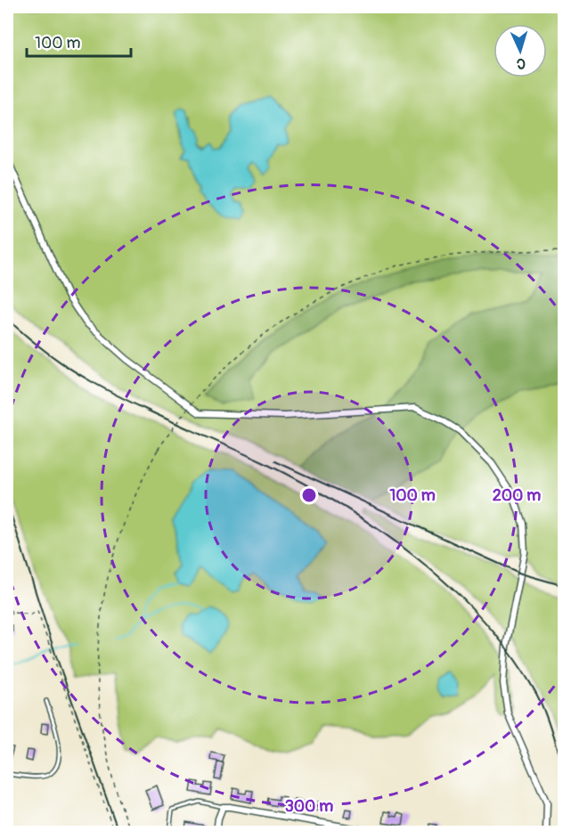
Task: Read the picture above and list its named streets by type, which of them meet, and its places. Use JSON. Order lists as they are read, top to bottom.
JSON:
{
  "scale_bar": "100 m",
  "north": "bottom",
  "rings": ["100 m", "200 m", "300 m"]
}
